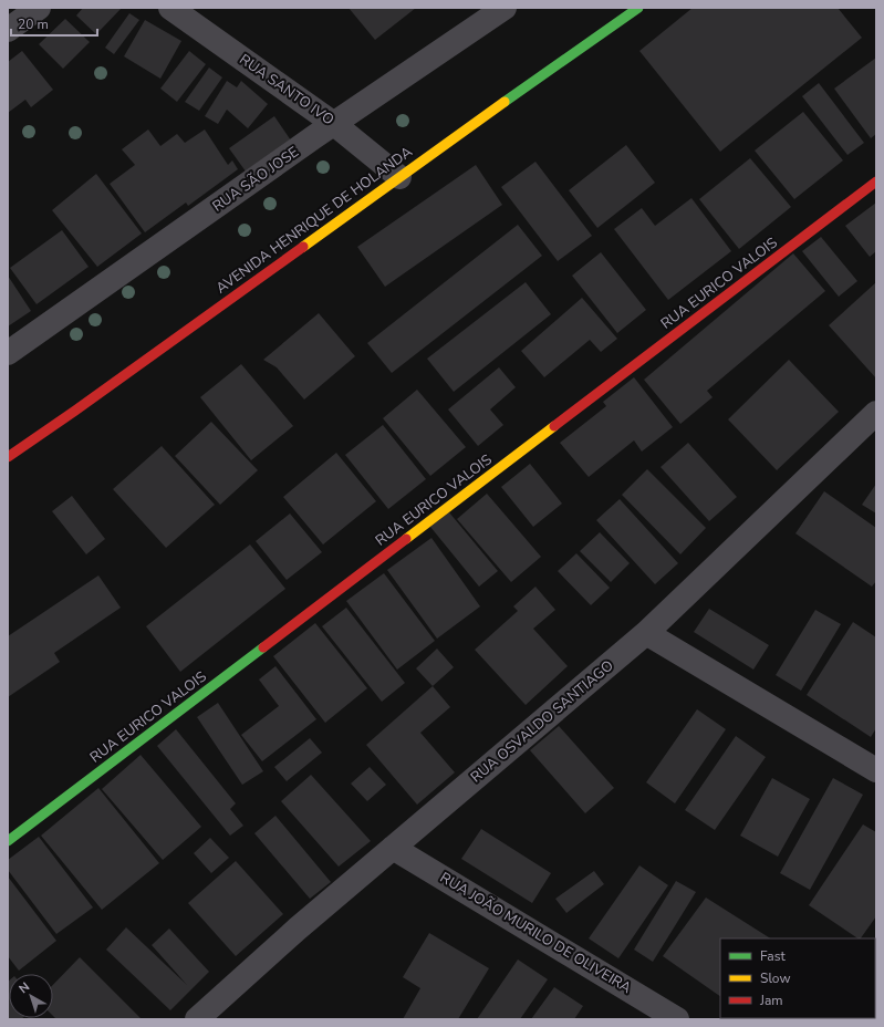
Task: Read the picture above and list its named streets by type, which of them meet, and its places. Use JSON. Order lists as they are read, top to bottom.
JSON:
{
  "streets": {
    "main road": ["AVENIDA HENRIQUE DE HOLANDA", "RUA EURICO VALOIS"],
    "street": [
      "RUA SANTO IVO",
      "RUA SÃO JOSE",
      "RUA OSVALDO SANTIAGO",
      "RUA JOÃO MURILO DE OLIVEIRA"
    ]
  },
  "crossings": [
    ["RUA SANTO IVO", "RUA SÃO JOSE"],
    ["RUA SANTO IVO", "AVENIDA HENRIQUE DE HOLANDA"],
    ["RUA OSVALDO SANTIAGO", "RUA JOÃO MURILO DE OLIVEIRA"]
  ],
  "legend": ["Fast", "Slow", "Jam"],
  "scale_bar": "20 m",
  "north": "top left"
}
